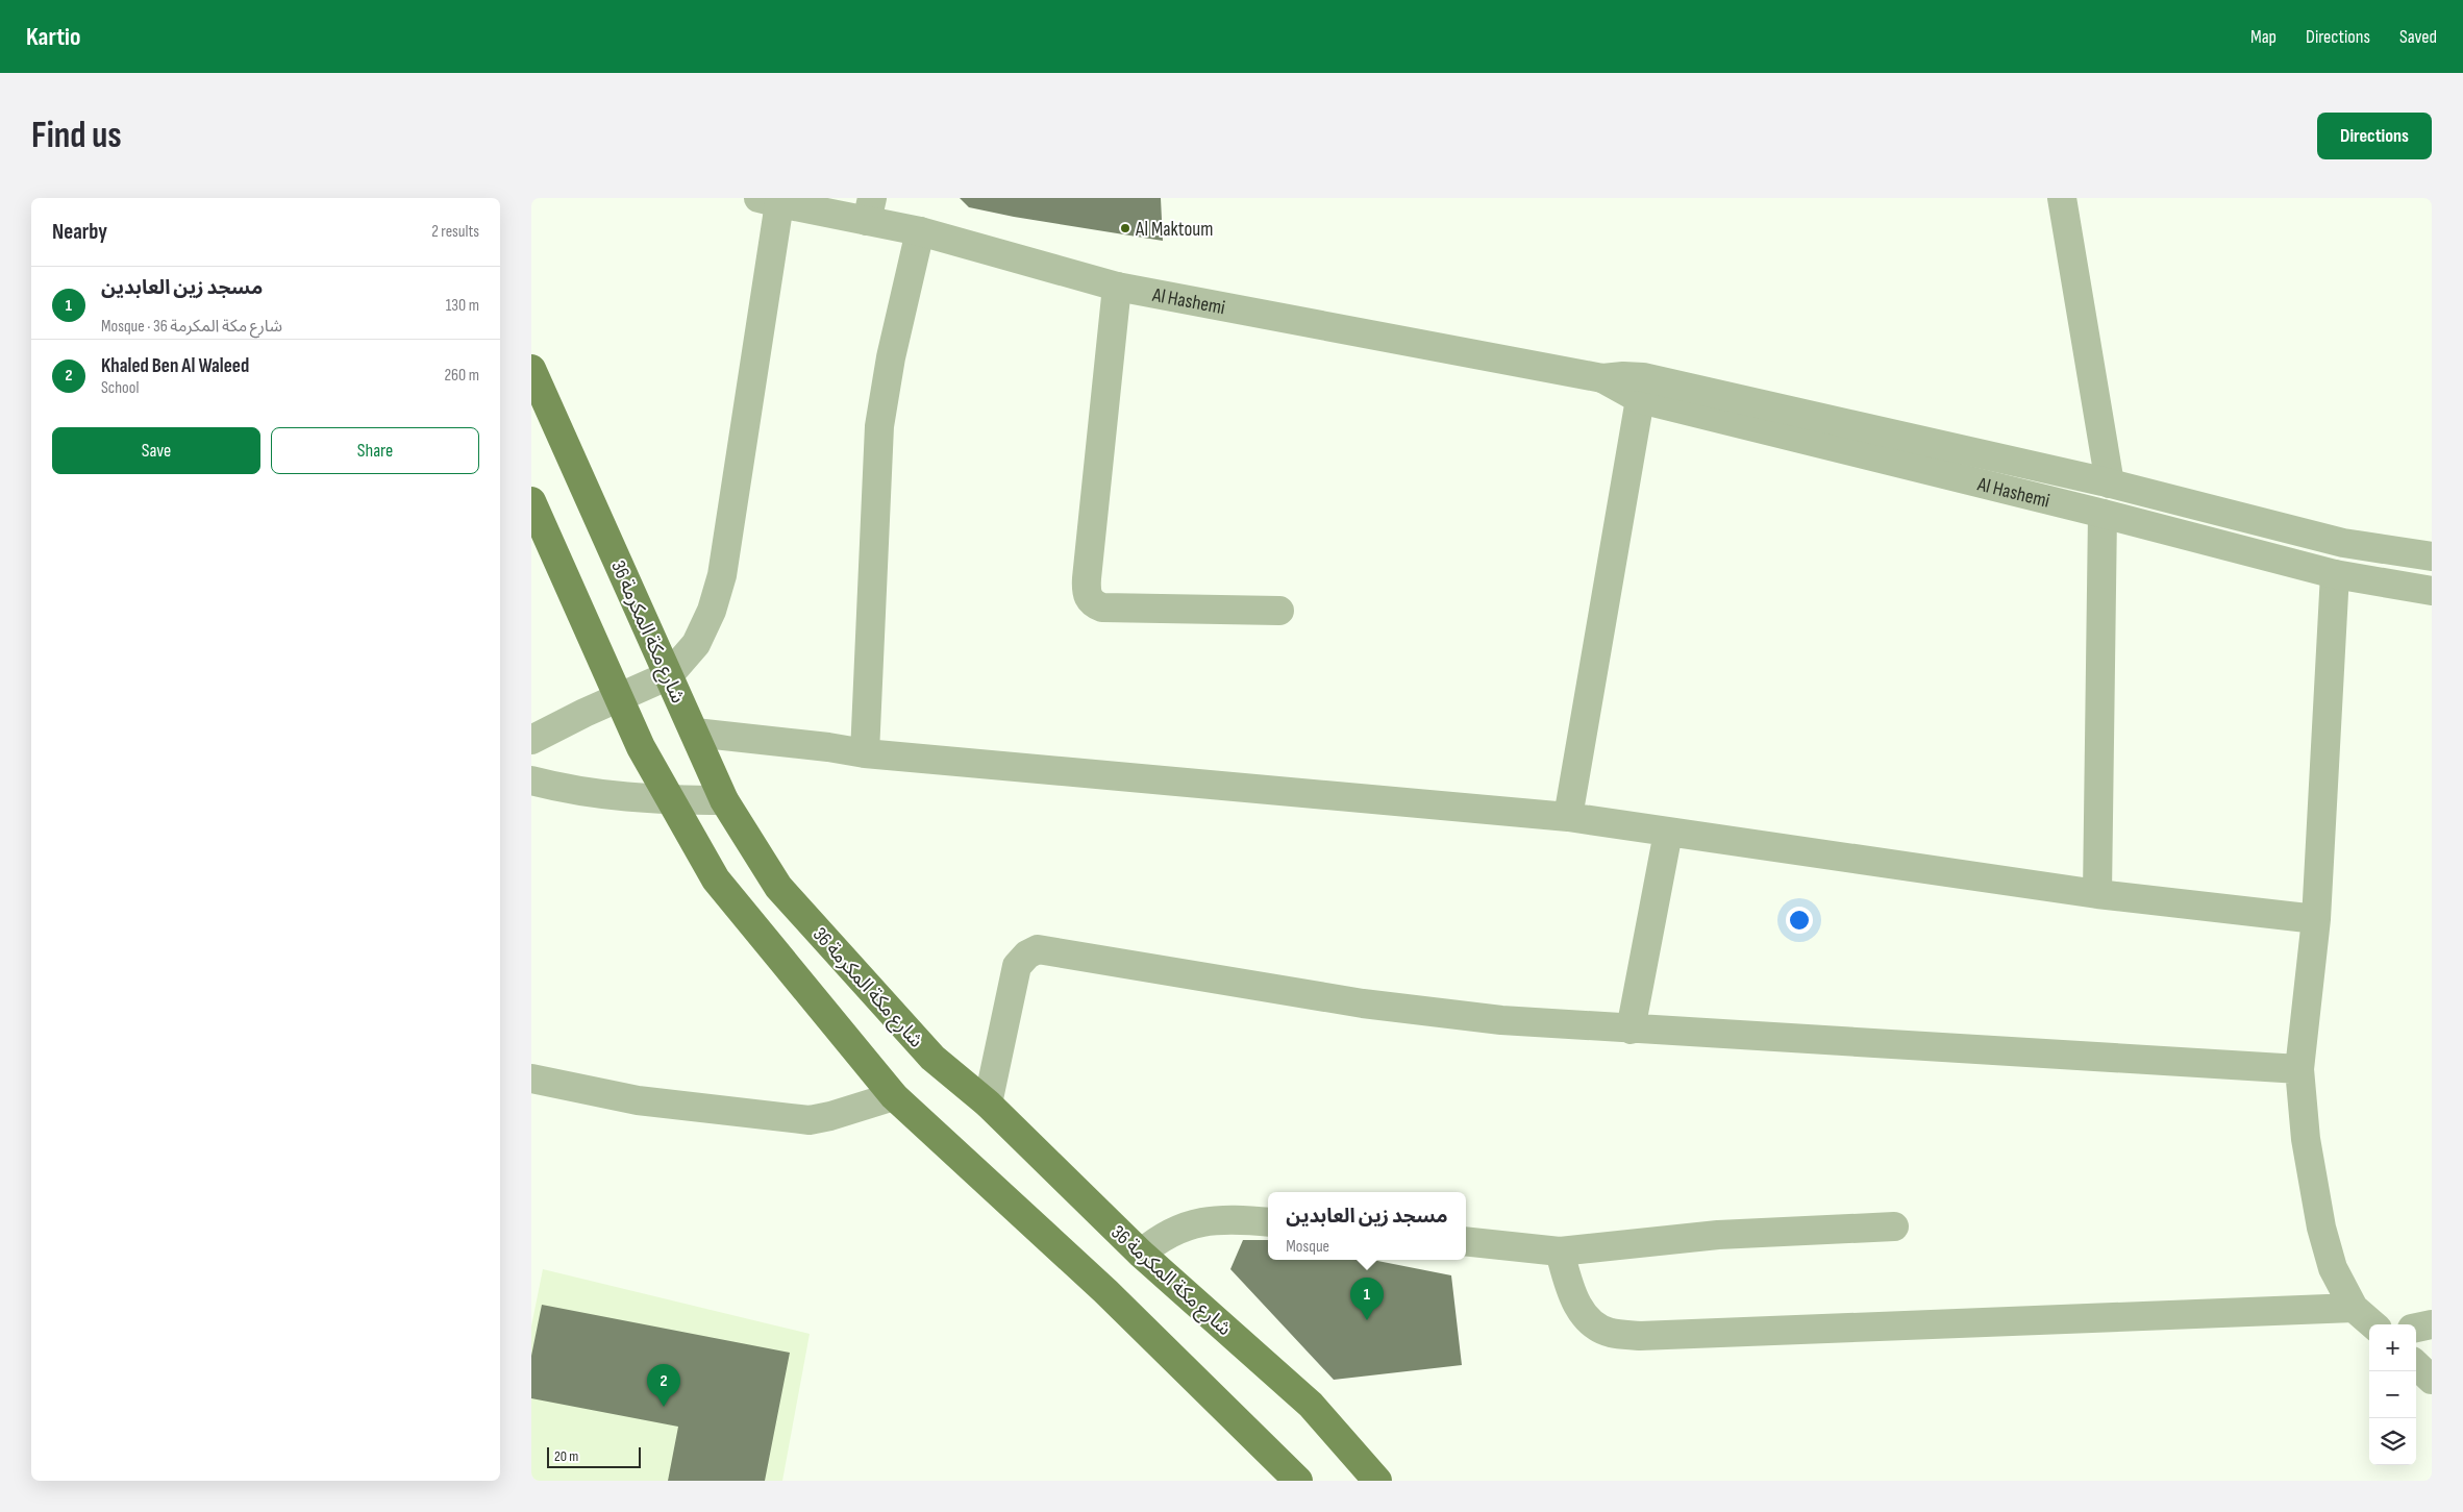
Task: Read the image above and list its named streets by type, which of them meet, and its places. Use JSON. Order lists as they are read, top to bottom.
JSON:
{
  "streets": {
    "main road": ["شارع مكة المكرمة 36"],
    "street": ["Al Hashemi"]
  },
  "places": ["Al Maktoum"],
  "scale_bar": "20 m",
  "page": {
    "header": "Kartio",
    "nav": ["Map", "Directions", "Saved"],
    "buttons": [
      "Directions",
      ["Save", "Share"]
    ],
    "title": "Find us",
    "heading": ["Nearby", "2 results"],
    "list": [
      {
        "mark": "1",
        "name": "مسجد زين العابدين",
        "note": "Mosque · شارع مكة المكرمة 36",
        "value": "130 m"
      },
      {
        "mark": "2",
        "name": "Khaled Ben Al Waleed",
        "note": "School",
        "value": "260 m"
      }
    ],
    "popup": ["مسجد زين العابدين", "Mosque"],
    "pins": ["1", "2"],
    "map_buttons": ["+", "−"],
    "scale": "20 m"
  }
}
